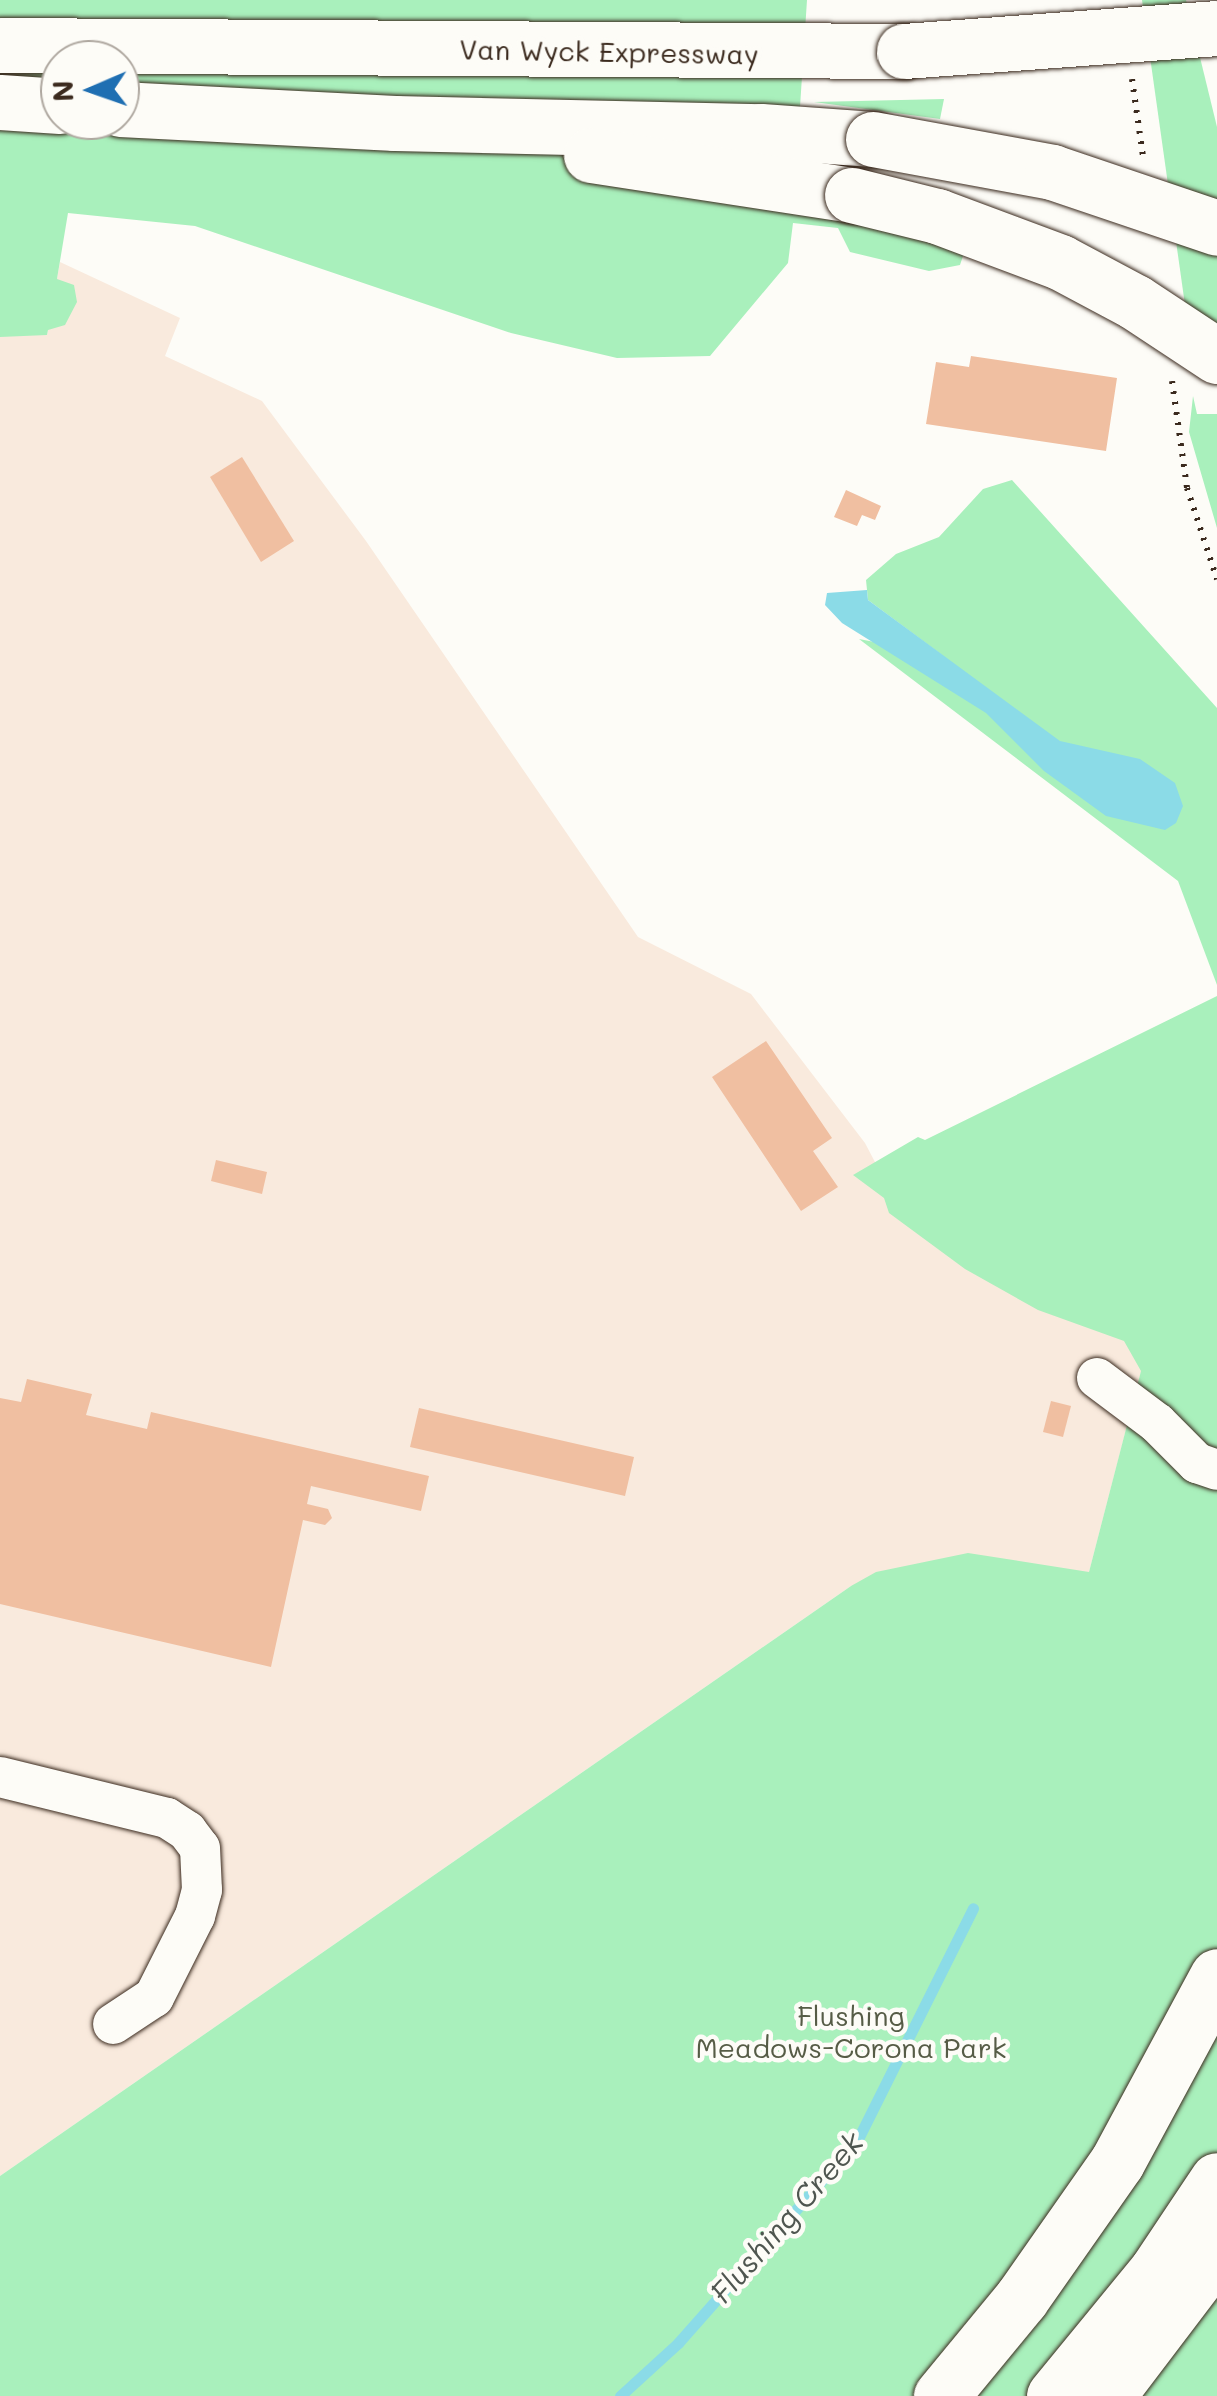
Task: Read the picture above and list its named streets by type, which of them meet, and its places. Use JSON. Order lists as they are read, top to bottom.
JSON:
{
  "streets": {
    "highway": ["Van Wyck Expressway"]
  },
  "water": ["Flushing Creek"],
  "parks": ["Flushing Meadows-Corona Park"],
  "north": "left"
}
